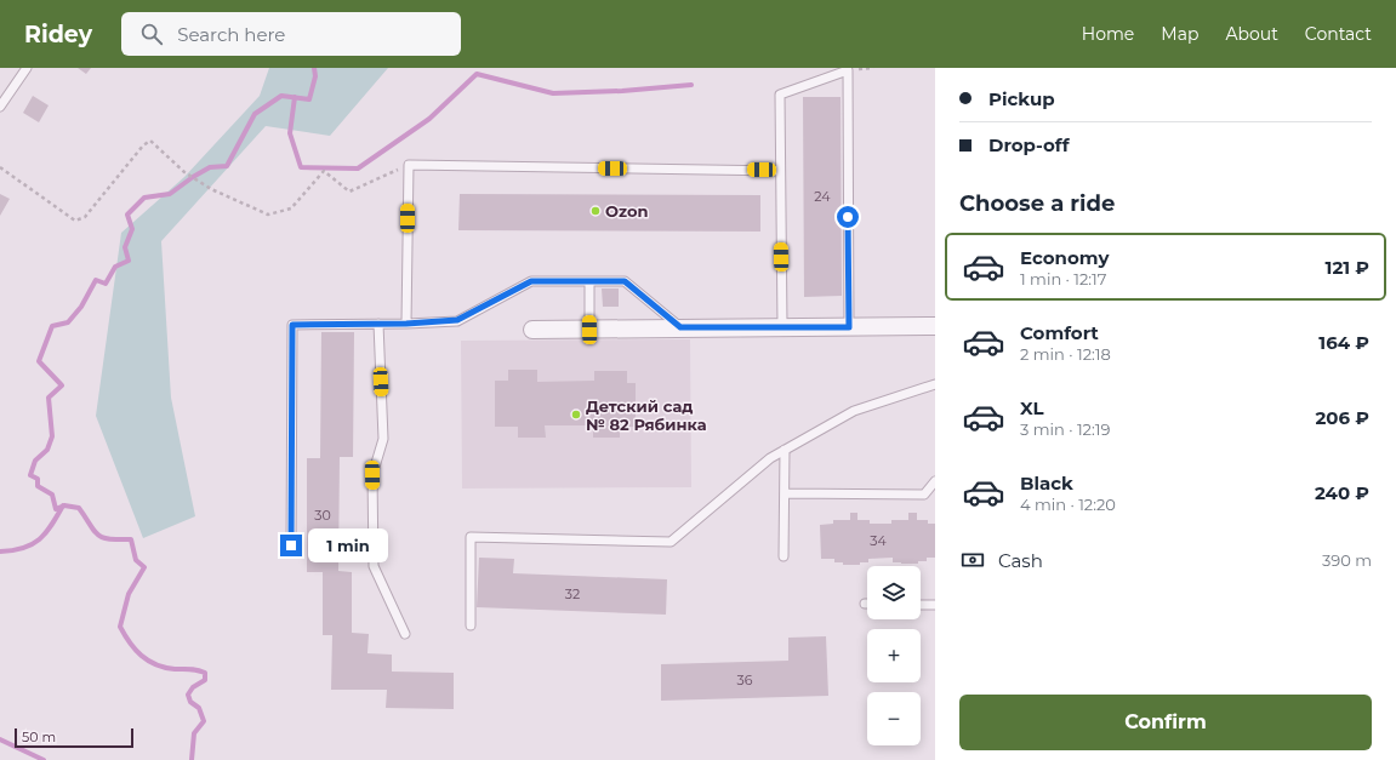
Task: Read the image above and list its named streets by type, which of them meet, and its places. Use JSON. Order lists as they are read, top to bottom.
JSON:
{
  "places": ["Ozon", "Детский сад № 82 Рябинка"],
  "house_numbers": [
    "24",
    "30",
    "34",
    "32",
    "36"
  ],
  "scale_bar": "50 m",
  "page": {
    "header": "Ridey",
    "search": "Search here",
    "nav": [
      "Home",
      "Map",
      "About",
      "Contact"
    ],
    "banner": ["Pickup", "Drop-off"],
    "heading": "Choose a ride",
    "list": [
      {
        "name": "Economy",
        "note": "1 min · 12:17",
        "value": "121 ₽"
      },
      {
        "name": "Comfort",
        "note": "2 min · 12:18",
        "value": "164 ₽"
      },
      {
        "name": "XL",
        "note": "3 min · 12:19",
        "value": "206 ₽"
      },
      {
        "name": "Black",
        "note": "4 min · 12:20",
        "value": "240 ₽"
      }
    ],
    "bubble": "1 min",
    "pay": ["Cash", "390 m"],
    "map_buttons": ["+", "−"],
    "buttons": "Confirm",
    "scale": "50 m"
  }
}
